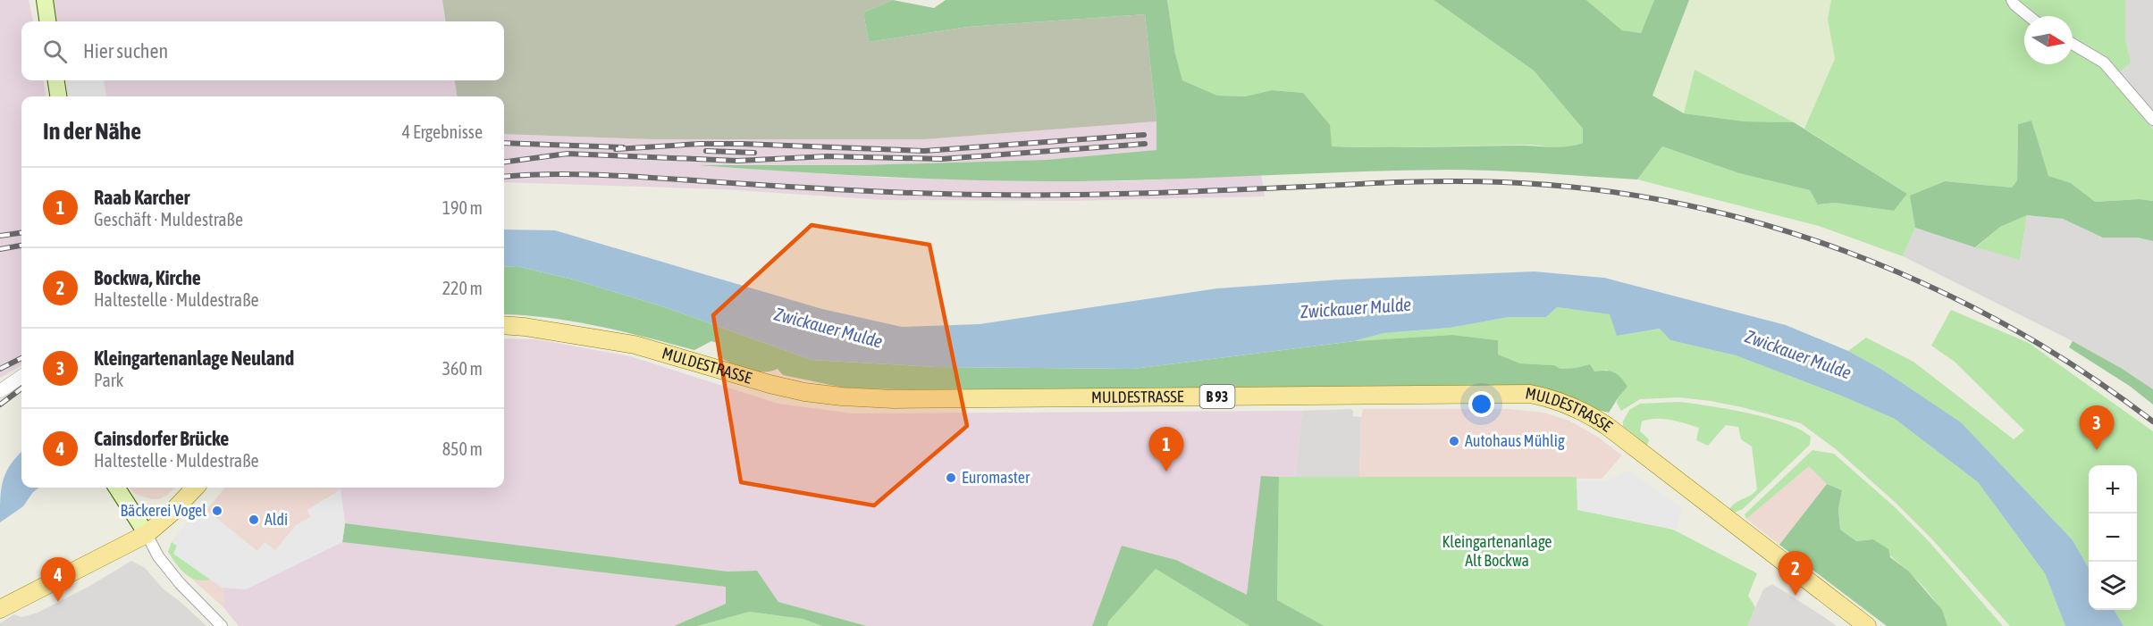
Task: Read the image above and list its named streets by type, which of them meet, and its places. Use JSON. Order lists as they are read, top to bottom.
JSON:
{
  "streets": {
    "main road": ["MULDESTRASSE", "B 93"]
  },
  "water": ["Zwickauer Mulde"],
  "parks": ["Kleingartenanlage Alt Bockwa"],
  "places": [
    "Autohaus Mühlig",
    "Euromaster",
    "Bäckerei Vogel",
    "Aldi"
  ],
  "north": "right",
  "page": {
    "search": "Hier suchen",
    "heading": ["In der Nähe", "4 Ergebnisse"],
    "list": [
      {
        "mark": "1",
        "name": "Raab Karcher",
        "note": "Geschäft · Muldestraße",
        "value": "190 m"
      },
      {
        "mark": "2",
        "name": "Bockwa, Kirche",
        "note": "Haltestelle · Muldestraße",
        "value": "220 m"
      },
      {
        "mark": "3",
        "name": "Kleingartenanlage Neuland",
        "note": "Park",
        "value": "360 m"
      },
      {
        "mark": "4",
        "name": "Cainsdorfer Brücke",
        "note": "Haltestelle · Muldestraße",
        "value": "850 m"
      }
    ],
    "pins": [
      "3",
      "1",
      "2",
      "4"
    ],
    "map_buttons": ["+", "−"]
  }
}
